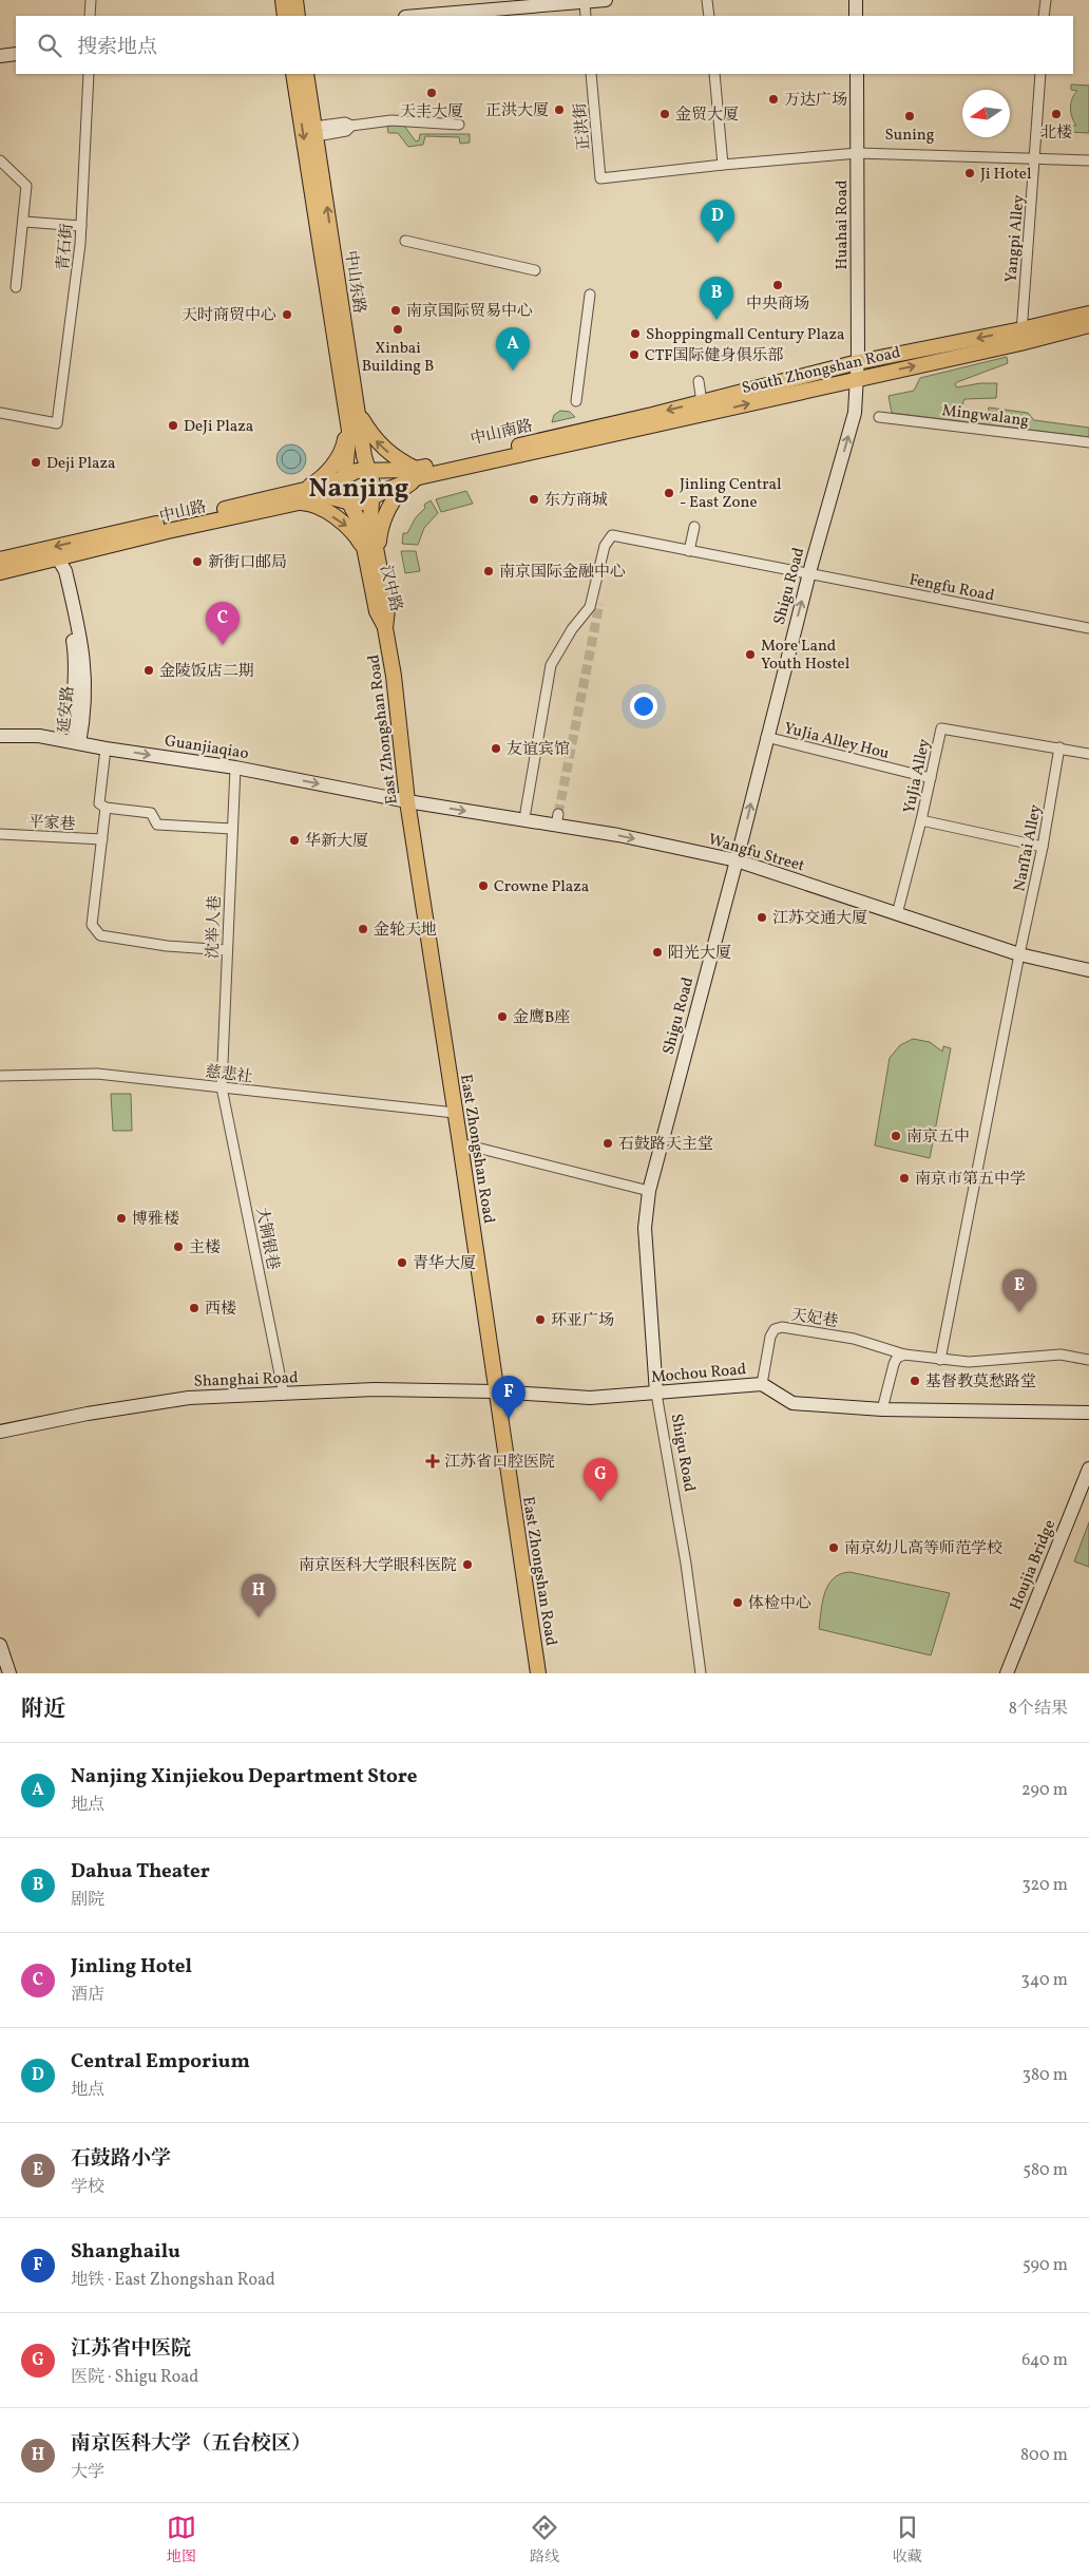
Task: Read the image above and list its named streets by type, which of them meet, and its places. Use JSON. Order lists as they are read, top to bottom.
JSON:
{
  "streets": {
    "main road": [
      "中山东路",
      "South Zhongshan Road",
      "中山南路",
      "中山路",
      "汉中路",
      "East Zhongshan Road"
    ],
    "street": [
      "正洪街",
      "Huahai Road",
      "Yangpi Alley",
      "青石街",
      "Mingwalang",
      "Shigu Road",
      "Fengfu Road",
      "延安路",
      "YuJia Alley Hou",
      "Guanjiaqiao",
      "YuJia Alley",
      "平家巷",
      "NanTai Alley",
      "Wangfu Street",
      "沈举人巷",
      "慈悲社",
      "大锏银巷",
      "天妃巷",
      "Mochou Road",
      "Shanghai Road",
      "Houjia Bridge"
    ]
  },
  "crossings": [
    ["Huahai Road", "South Zhongshan Road"],
    ["Huahai Road", "Shigu Road"],
    ["Yangpi Alley", "South Zhongshan Road"],
    ["中山东路", "中山南路"],
    ["中山东路", "中山路"],
    ["中山东路", "汉中路"],
    ["South Zhongshan Road", "中山南路"],
    ["South Zhongshan Road", "Shigu Road"],
    ["中山南路", "中山路"],
    ["中山南路", "汉中路"],
    ["中山路", "汉中路"],
    ["中山路", "延安路"],
    ["Shigu Road", "Fengfu Road"],
    ["Shigu Road", "YuJia Alley Hou"],
    ["Shigu Road", "Wangfu Street"],
    ["Shigu Road", "Mochou Road"],
    ["汉中路", "East Zhongshan Road"],
    ["延安路", "Guanjiaqiao"],
    ["East Zhongshan Road", "Guanjiaqiao"],
    ["East Zhongshan Road", "Wangfu Street"],
    ["East Zhongshan Road", "慈悲社"],
    ["East Zhongshan Road", "Mochou Road"],
    ["East Zhongshan Road", "Shanghai Road"],
    ["YuJia Alley Hou", "YuJia Alley"],
    ["Guanjiaqiao", "Wangfu Street"],
    ["Guanjiaqiao", "沈举人巷"],
    ["YuJia Alley", "NanTai Alley"],
    ["YuJia Alley", "Wangfu Street"],
    ["NanTai Alley", "Wangfu Street"],
    ["NanTai Alley", "天妃巷"],
    ["沈举人巷", "慈悲社"],
    ["沈举人巷", "大锏银巷"],
    ["慈悲社", "大锏银巷"],
    ["大锏银巷", "Shanghai Road"],
    ["天妃巷", "Mochou Road"],
    ["Mochou Road", "Shanghai Road"]
  ],
  "one_way": ["中山南路", "Shigu Road", "Wangfu Street"],
  "districts": ["Nanjing"],
  "places": {
    "other": [
      "天丰大厦",
      "万达广场",
      "正洪大厦",
      "金贸大厦",
      "北楼",
      "Suning",
      "Ji Hotel",
      "中央商场",
      "南京国际贸易中心",
      "天时商贸中心",
      "Xinbai Building B",
      "Shoppingmall Century Plaza",
      "CTF国际健身俱乐部",
      "DeJi Plaza",
      "Deji Plaza",
      "Jinling Central - East Zone",
      "东方商城",
      "新街口邮局",
      "南京国际金融中心",
      "More Land Youth Hostel",
      "金陵饭店二期",
      "友谊宾馆",
      "华新大厦",
      "Crowne Plaza",
      "江苏交通大厦",
      "金轮天地",
      "阳光大厦",
      "金鹰B座",
      "南京五中",
      "石鼓路天主堂",
      "南京市第五中学",
      "博雅楼",
      "主楼",
      "青华大厦",
      "西楼",
      "环亚广场",
      "基督教莫愁路堂",
      "南京幼儿高等师范学校",
      "南京医科大学眼科医院",
      "体检中心"
    ],
    "health": ["江苏省口腔医院"]
  },
  "north": "left",
  "page": {
    "search": "搜索地点",
    "pins": [
      "D",
      "B",
      "A",
      "C",
      "E",
      "F",
      "G",
      "H"
    ],
    "heading": ["附近", "8个结果"],
    "list": [
      {
        "mark": "A",
        "name": "Nanjing Xinjiekou Department Store",
        "note": "地点",
        "value": "290 m"
      },
      {
        "mark": "B",
        "name": "Dahua Theater",
        "note": "剧院",
        "value": "320 m"
      },
      {
        "mark": "C",
        "name": "Jinling Hotel",
        "note": "酒店",
        "value": "340 m"
      },
      {
        "mark": "D",
        "name": "Central Emporium",
        "note": "地点",
        "value": "380 m"
      },
      {
        "mark": "E",
        "name": "石鼓路小学",
        "note": "学校",
        "value": "580 m"
      },
      {
        "mark": "F",
        "name": "Shanghailu",
        "note": "地铁 · East Zhongshan Road",
        "value": "590 m"
      },
      {
        "mark": "G",
        "name": "江苏省中医院",
        "note": "医院 · Shigu Road",
        "value": "640 m"
      },
      {
        "mark": "H",
        "name": "南京医科大学（五台校区）",
        "note": "大学",
        "value": "800 m"
      }
    ],
    "nav": ["地图", "路线", "收藏"]
  }
}
